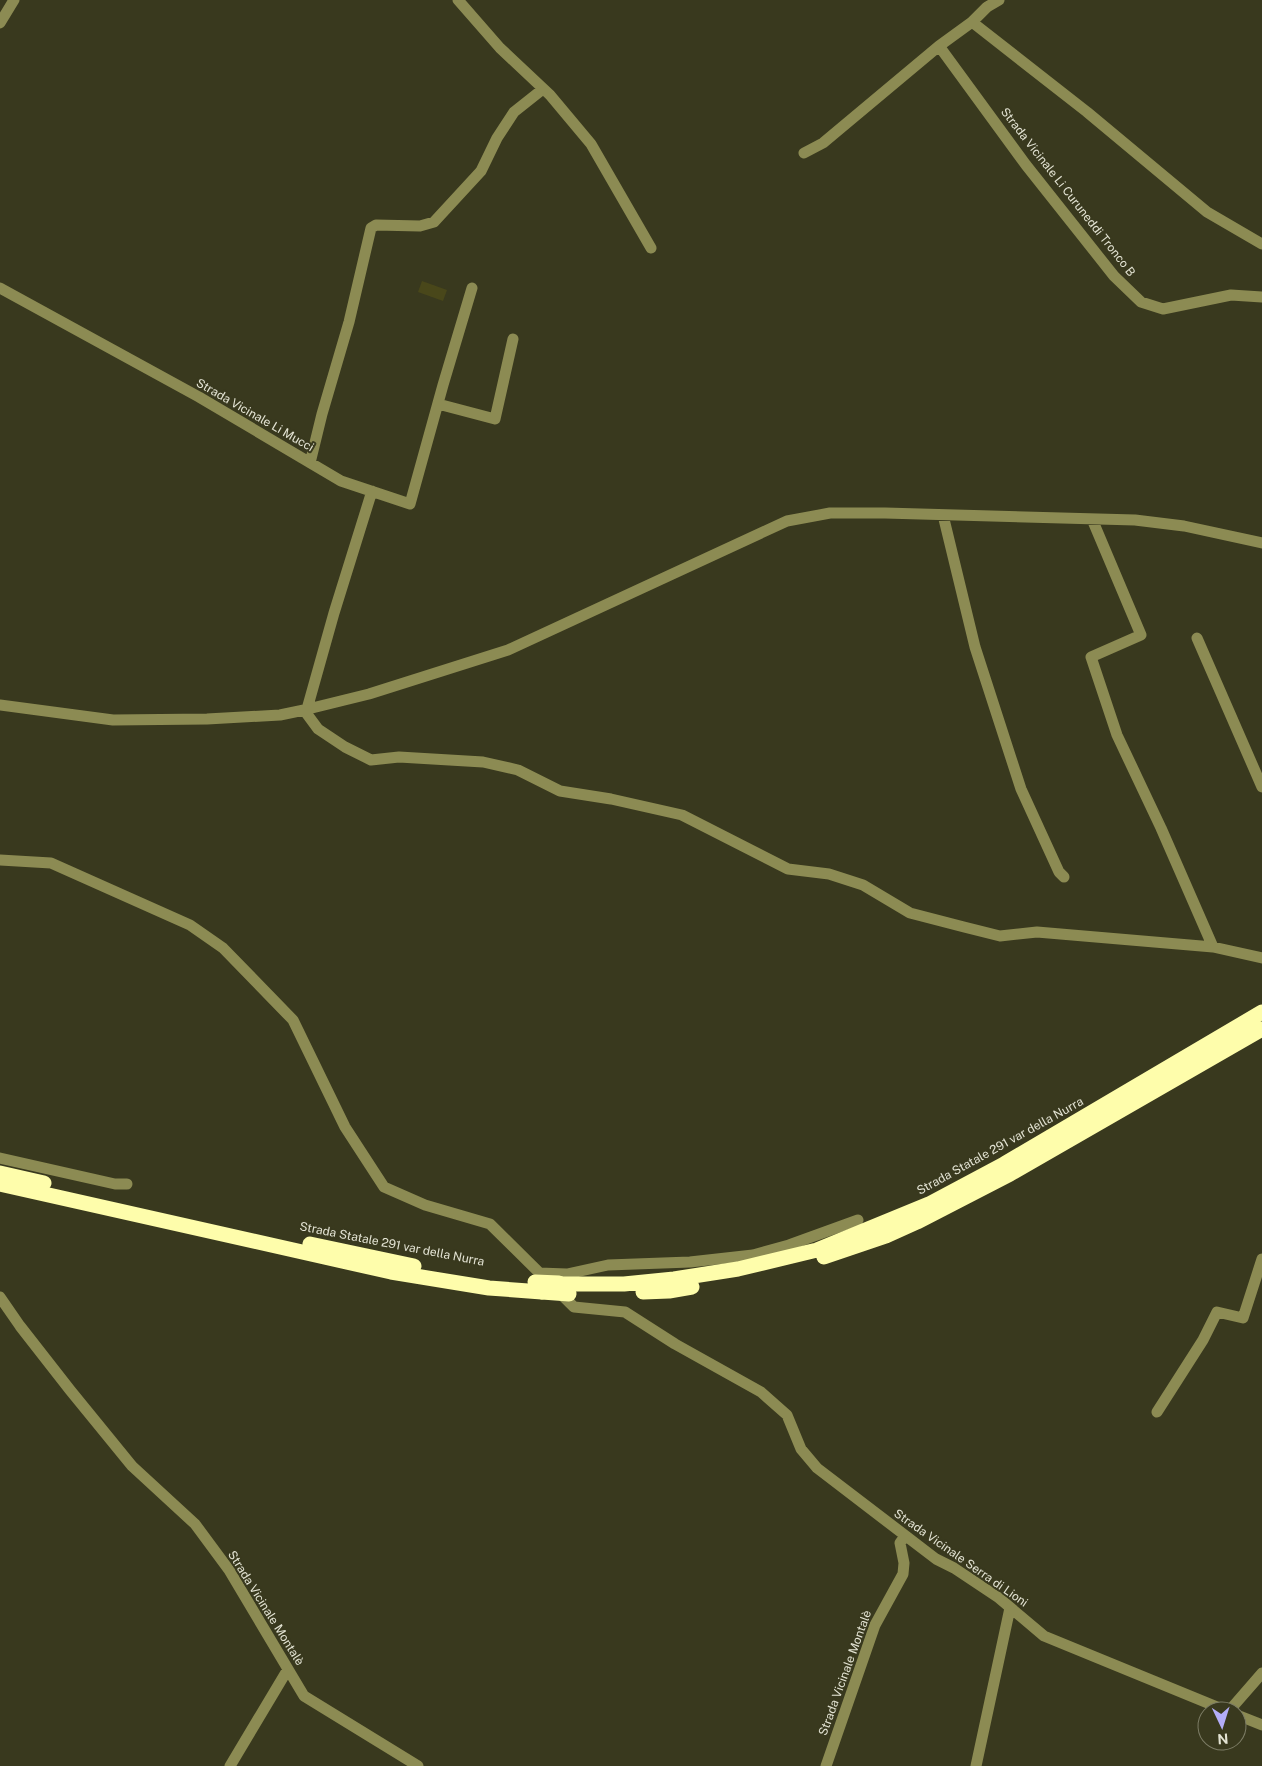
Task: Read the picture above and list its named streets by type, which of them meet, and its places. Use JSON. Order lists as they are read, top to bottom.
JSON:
{
  "streets": {
    "highway": ["Strada Statale 291 var della Nurra"],
    "street": [
      "Strada Vicinale Li Curuneddi Tronco B",
      "Strada Vicinale Li Mucci",
      "Strada Vicinale Serra di Lioni",
      "Strada Vicinale Montalè"
    ]
  },
  "crossings": [
    ["Strada Statale 291 var della Nurra", "Strada Vicinale Serra di Lioni"],
    ["Strada Vicinale Serra di Lioni", "Strada Vicinale Montalè"]
  ],
  "north": "bottom"
}
